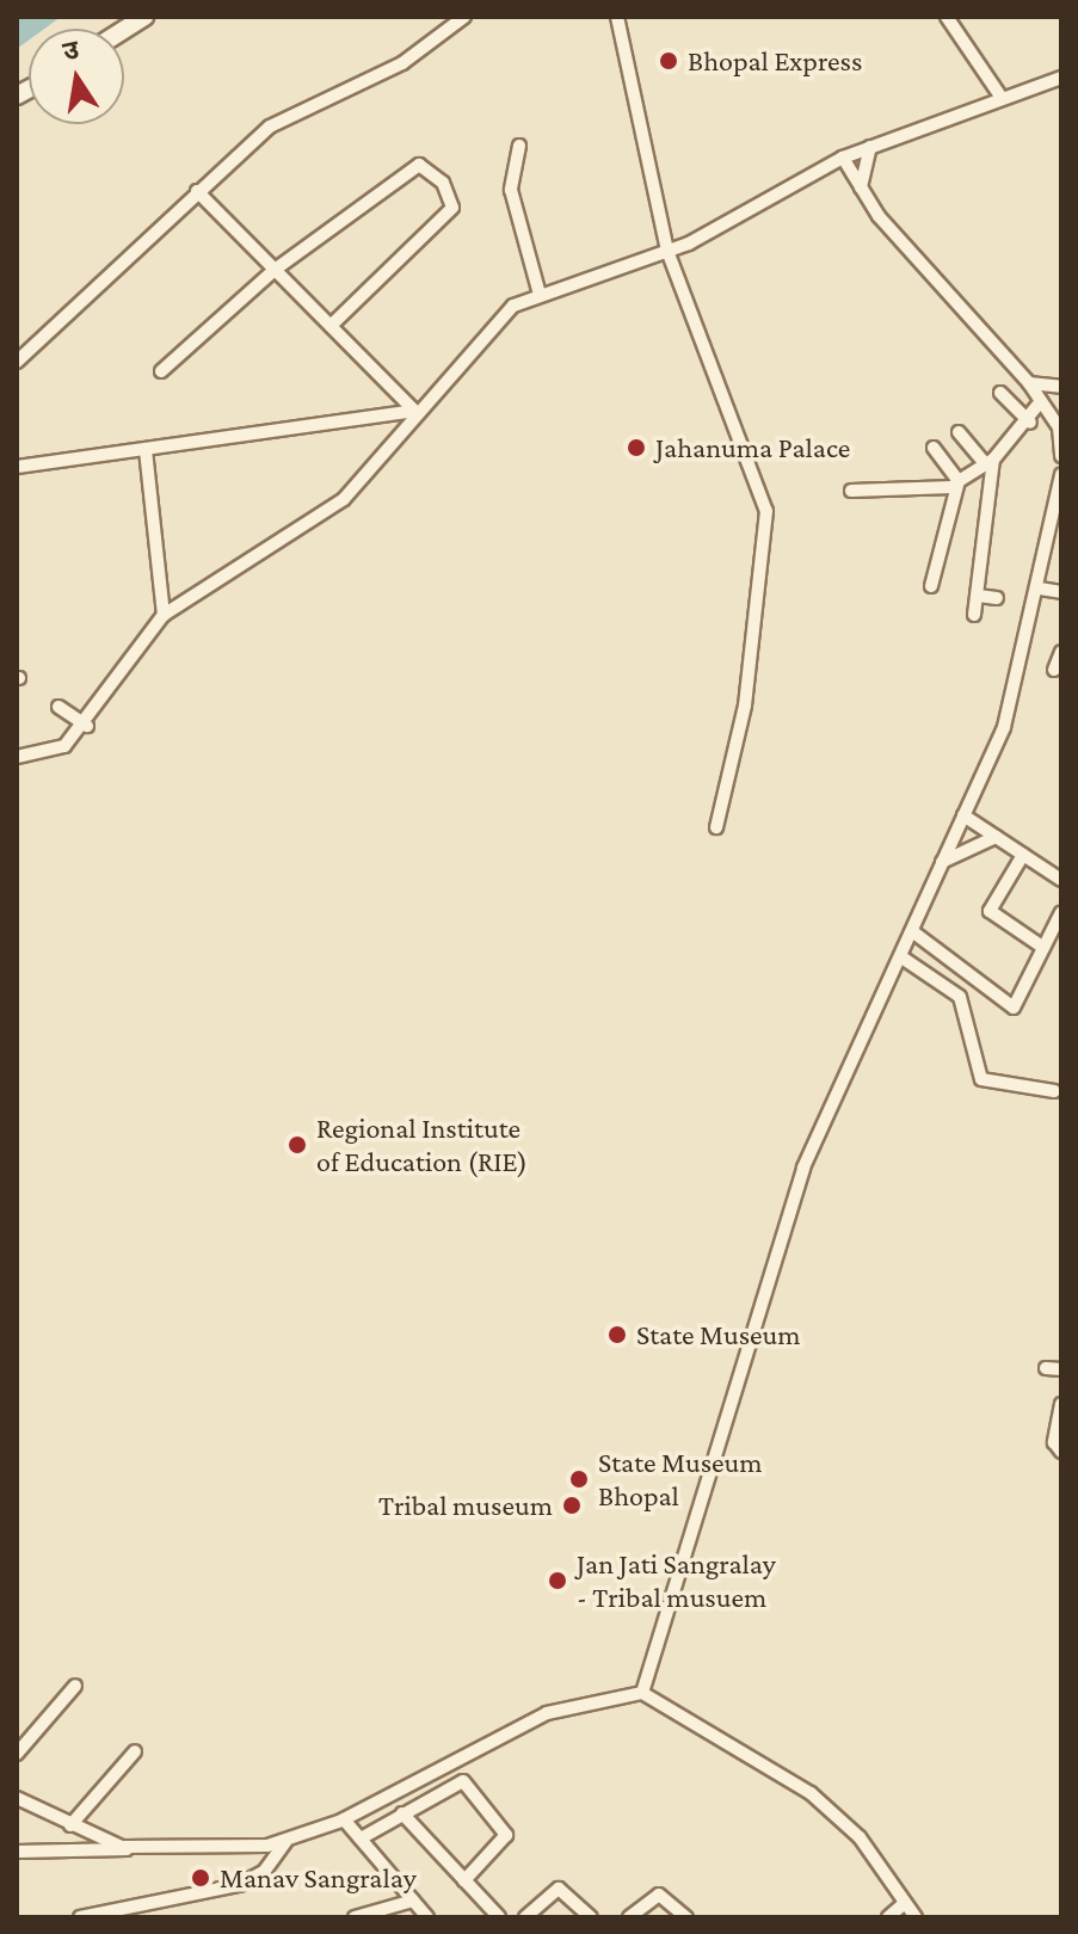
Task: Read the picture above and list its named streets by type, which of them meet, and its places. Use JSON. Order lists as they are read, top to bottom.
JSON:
{
  "places": [
    "Bhopal Express",
    "Jahanuma Palace",
    "Regional Institute of Education (RIE)",
    "State Museum",
    "State Museum Bhopal",
    "Tribal museum",
    "Jan Jati Sangralay - Tribal musuem",
    "Manav Sangralay"
  ],
  "north": "top"
}
